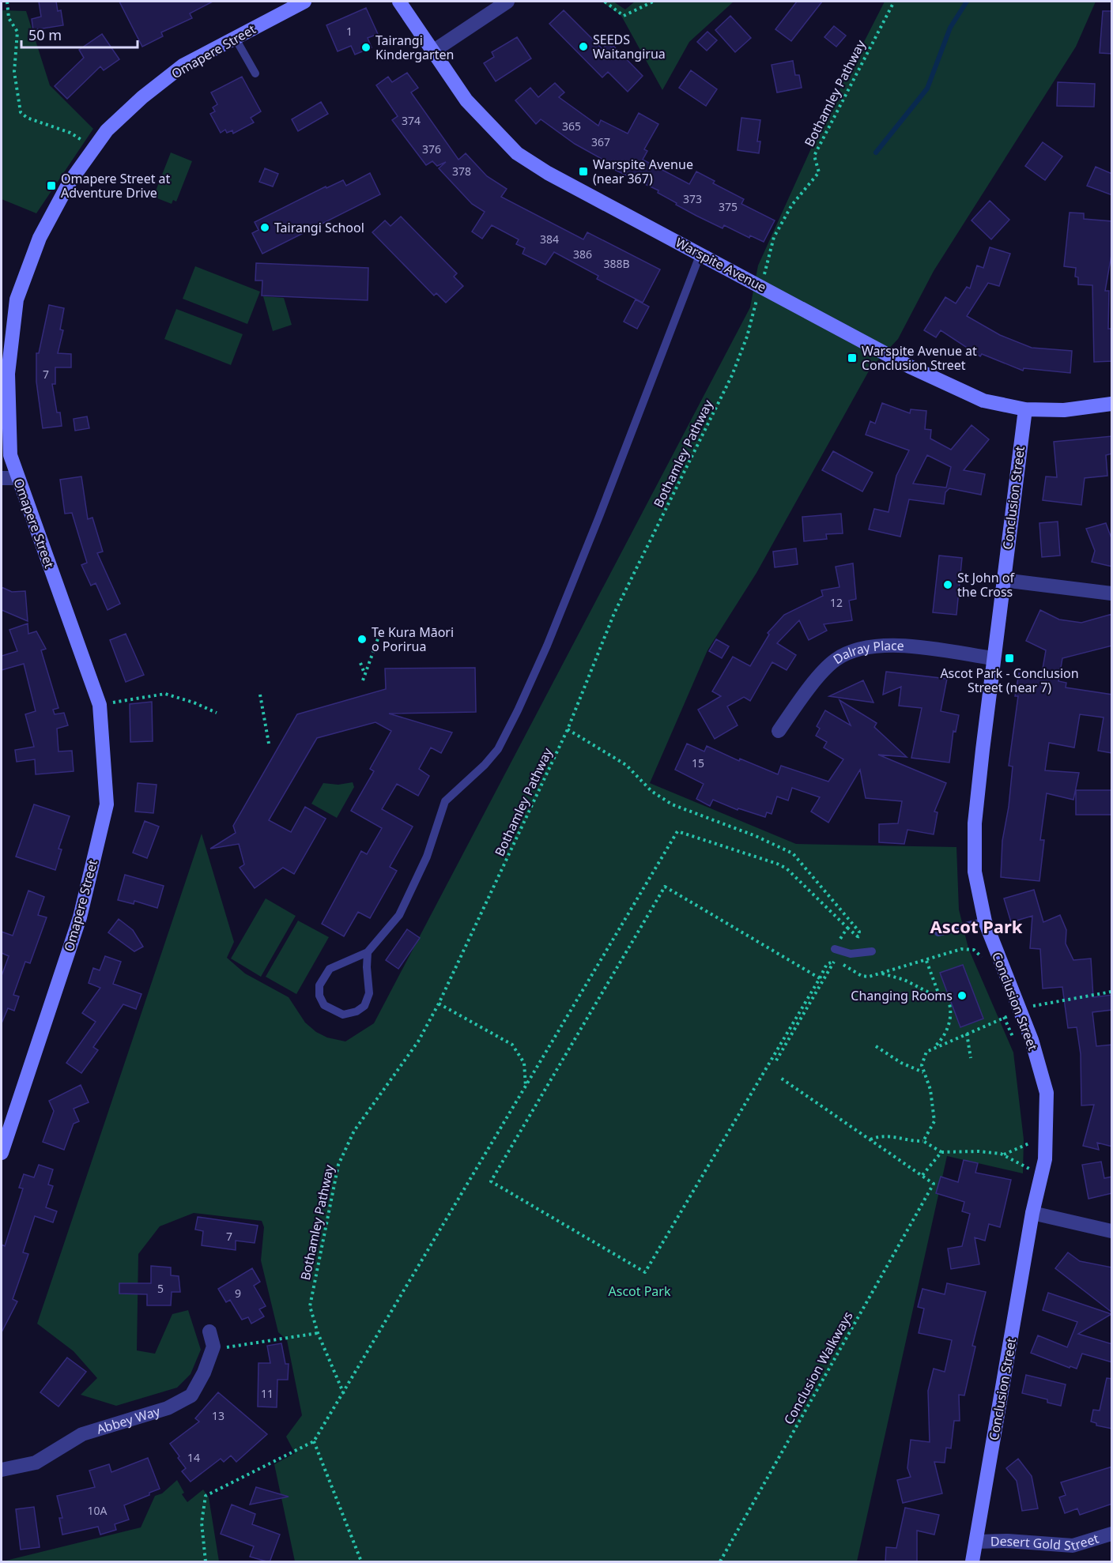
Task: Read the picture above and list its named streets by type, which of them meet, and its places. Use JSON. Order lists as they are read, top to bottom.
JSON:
{
  "streets": {
    "main road": ["Omapere Street", "Warspite Avenue", "Conclusion Street"],
    "street": ["Dalray Place", "Abbey Way", "Desert Gold Street"],
    "path": ["Bothamley Pathway", "Conclusion Walkways"]
  },
  "crossings": [
    ["Bothamley Pathway", "Warspite Avenue"],
    ["Warspite Avenue", "Conclusion Street"],
    ["Conclusion Street", "Dalray Place"],
    ["Conclusion Street", "Desert Gold Street"]
  ],
  "districts": ["Ascot Park"],
  "parks": ["Ascot Park"],
  "places": {
    "other": [
      "SEEDS Waitangirua",
      "Tairangi Kindergarten",
      "Tairangi School",
      "St John of the Cross",
      "Te Kura Māori o Porirua",
      "Changing Rooms"
    ],
    "transit": [
      "Warspite Avenue (near 367)",
      "Omapere Street at Adventure Drive",
      "Warspite Avenue at Conclusion Street",
      "Ascot Park - Conclusion Street (near 7)"
    ]
  },
  "house_numbers": [
    "1",
    "374",
    "365",
    "367",
    "376",
    "378",
    "373",
    "375",
    "384",
    "386",
    "388B",
    "7",
    "12",
    "15",
    "7",
    "5",
    "9",
    "11",
    "13",
    "14",
    "10A"
  ],
  "scale_bar": "50 m"
}
